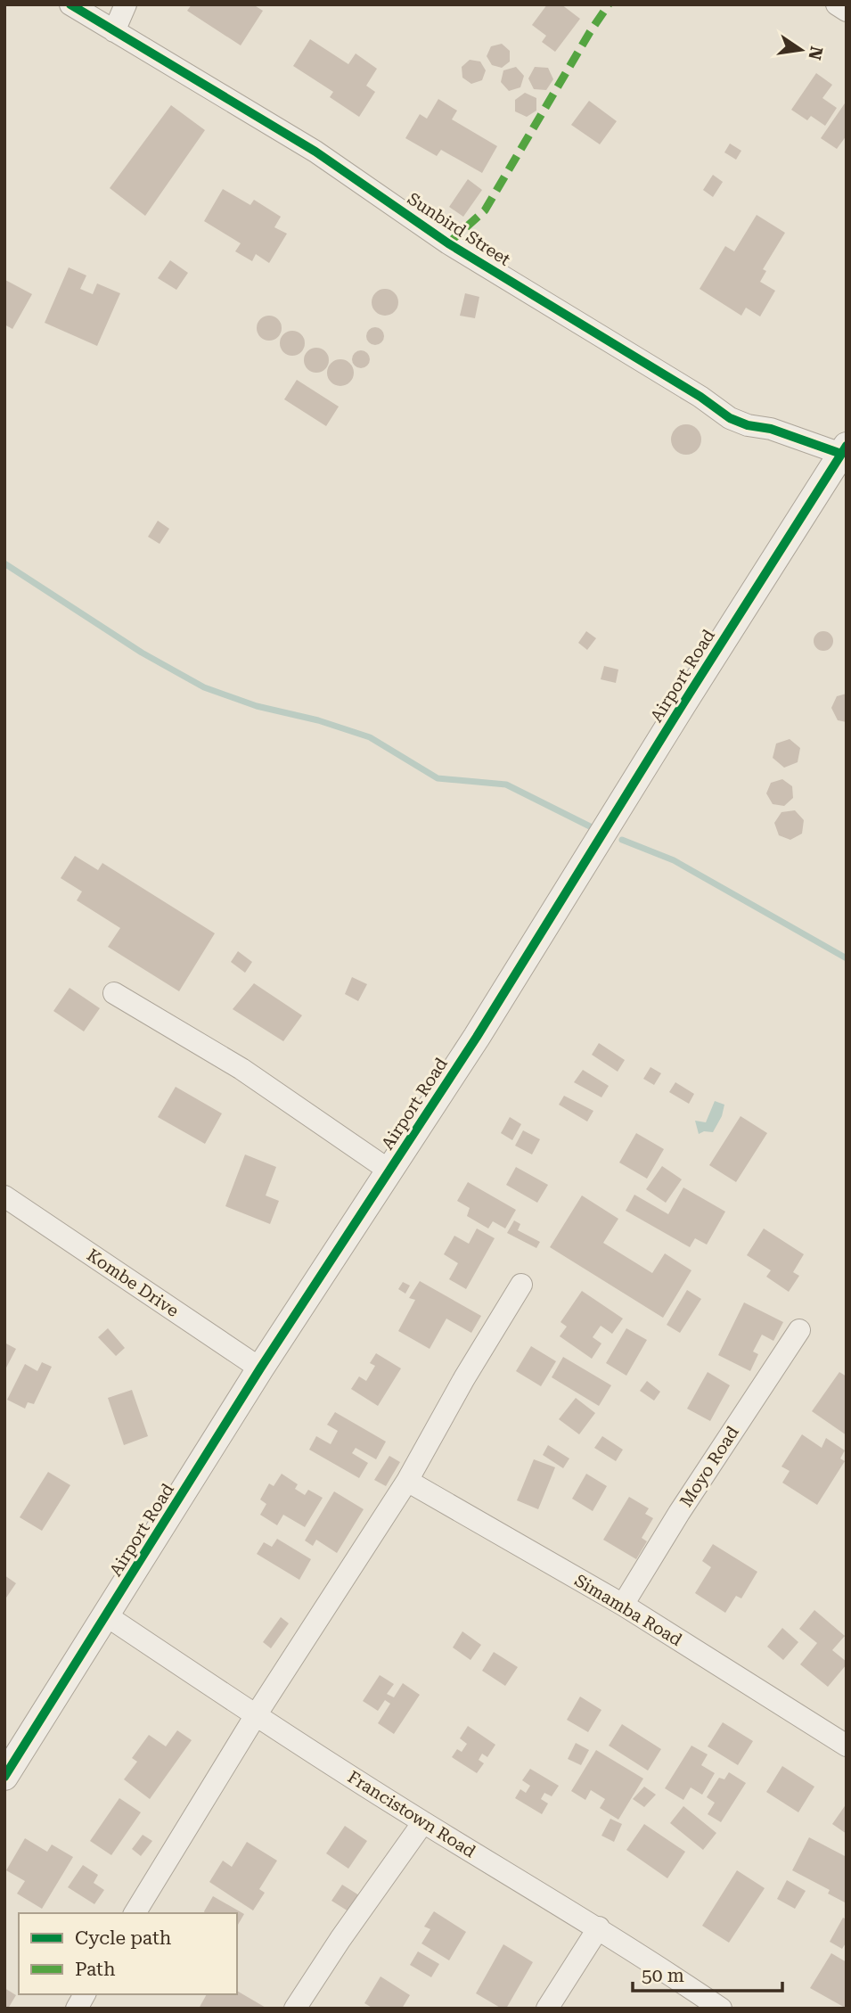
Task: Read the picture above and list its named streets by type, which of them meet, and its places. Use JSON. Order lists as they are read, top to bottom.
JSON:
{
  "streets": {
    "street": [
      "Sunbird Street",
      "Airport Road",
      "Kombe Drive",
      "Moyo Road",
      "Simamba Road",
      "Francistown Road"
    ]
  },
  "crossings": [
    ["Sunbird Street", "Airport Road"],
    ["Airport Road", "Kombe Drive"],
    ["Airport Road", "Francistown Road"],
    ["Moyo Road", "Simamba Road"]
  ],
  "legend": ["Cycle path", "Path"],
  "scale_bar": "50 m",
  "north": "right"
}
